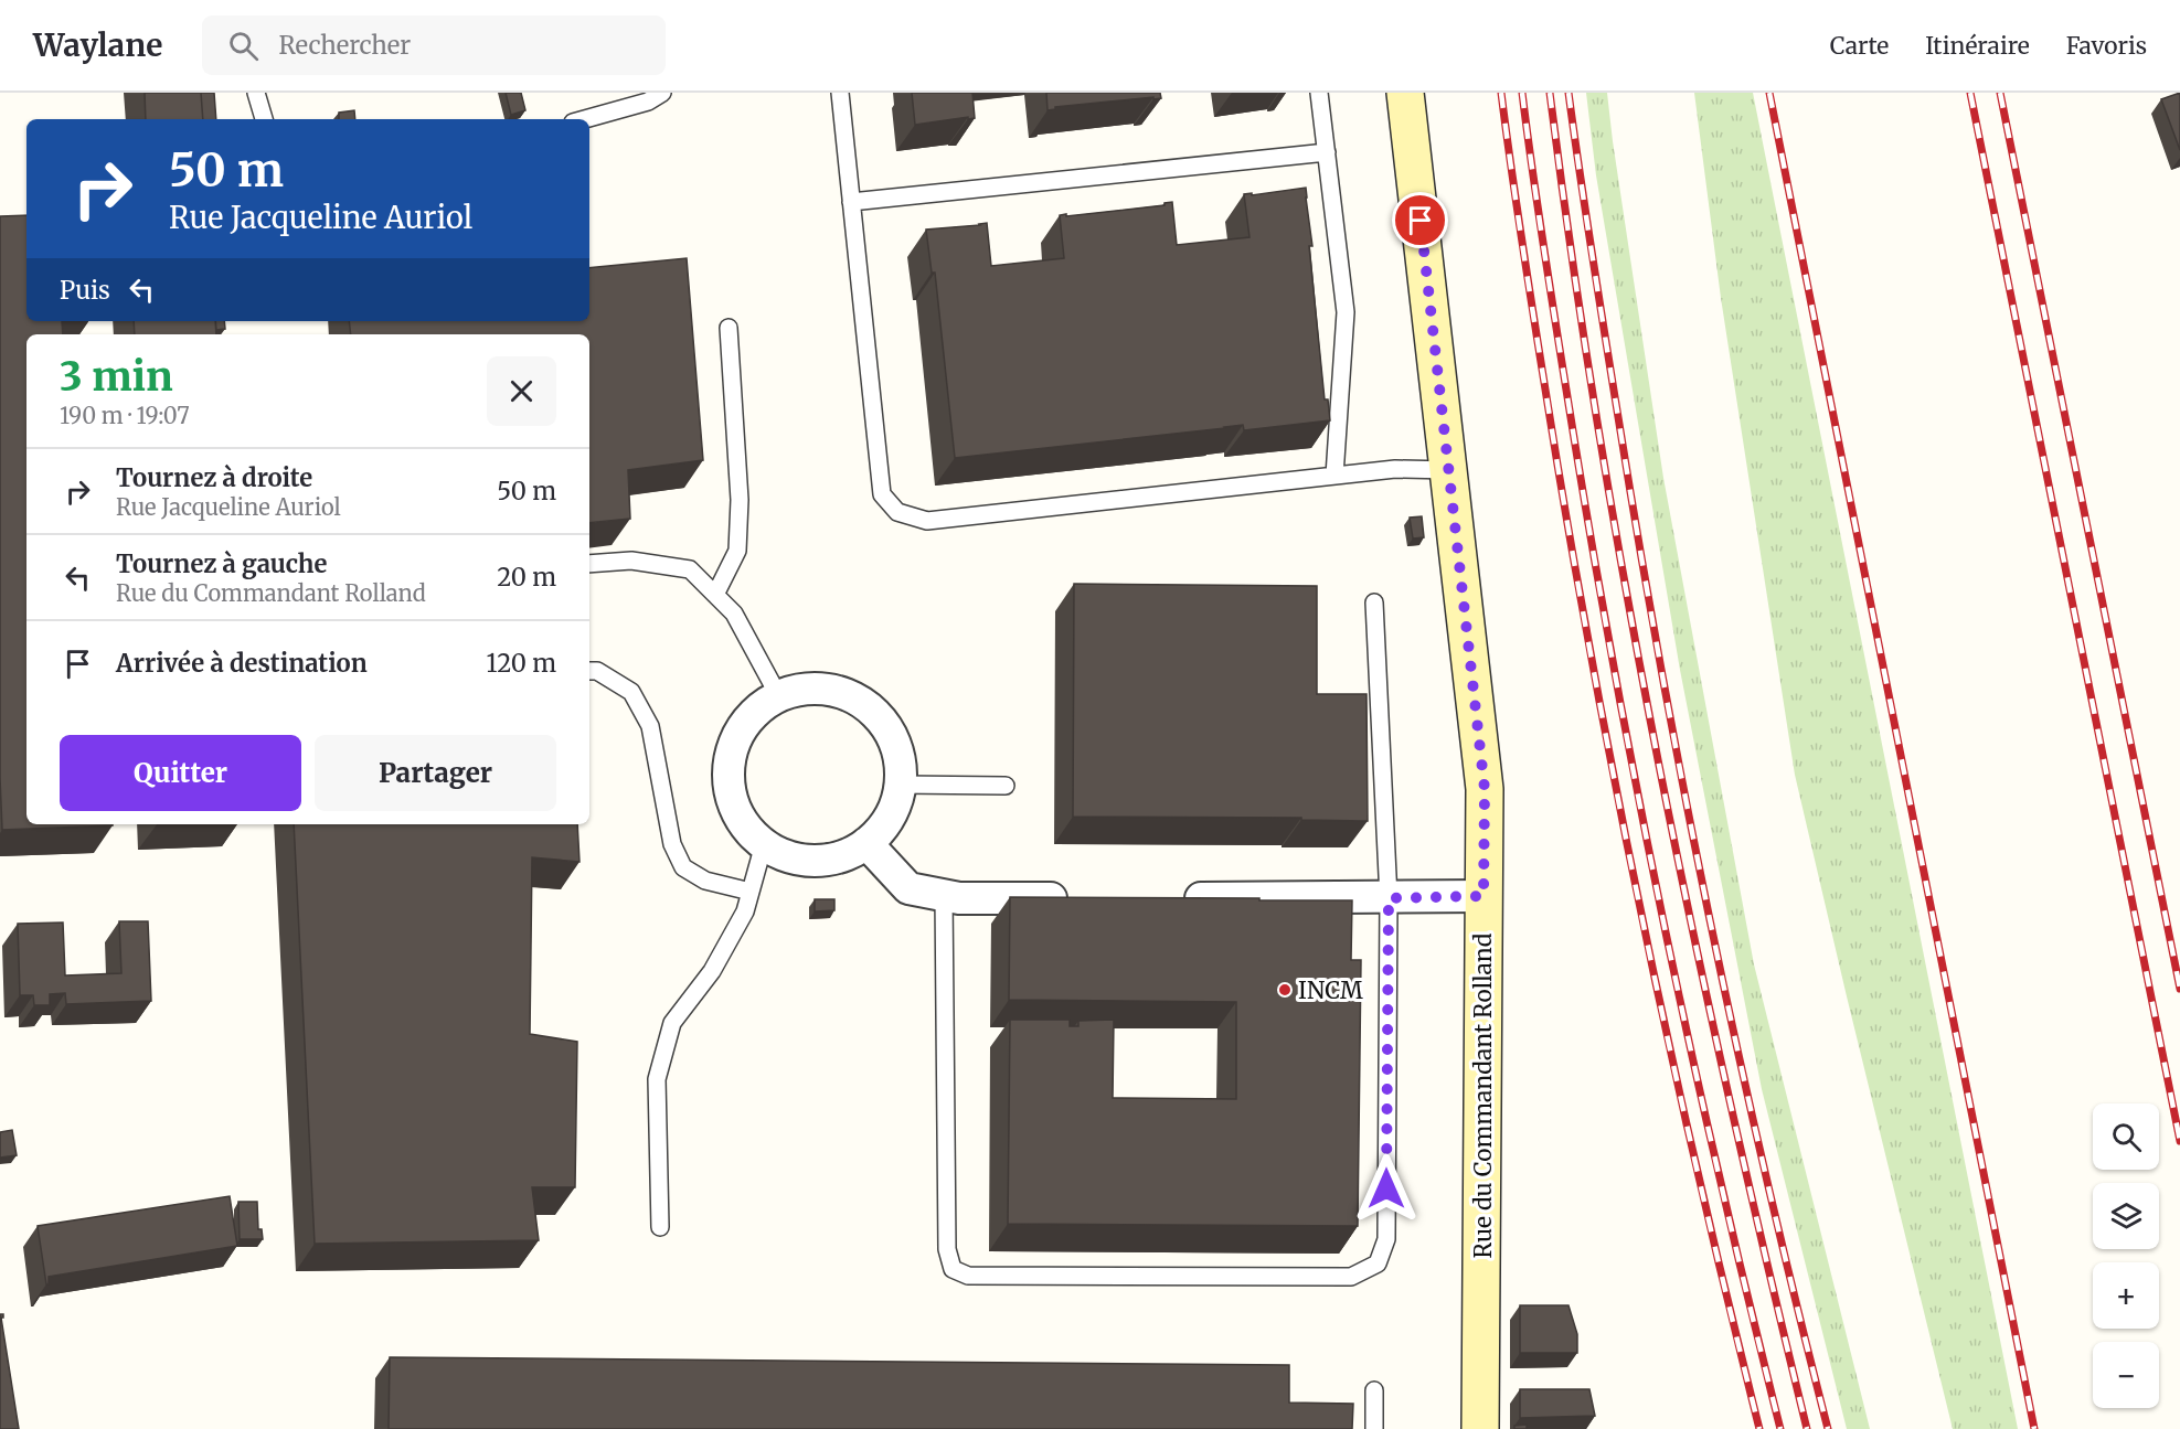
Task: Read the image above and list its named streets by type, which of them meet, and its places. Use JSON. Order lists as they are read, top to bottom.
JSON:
{
  "streets": {
    "street": ["Rue du Commandant Rolland"]
  },
  "places": ["INCM"],
  "page": {
    "header": "Waylane",
    "search": "Rechercher",
    "nav": ["Carte", "Itinéraire", "Favoris"],
    "turn": ["50 m", "Rue Jacqueline Auriol"],
    "then": "Puis",
    "heading": ["3 min", "190 m · 19:07"],
    "list": [
      {
        "name": "Tournez à droite",
        "note": "Rue Jacqueline Auriol",
        "value": "50 m"
      },
      {
        "name": "Tournez à gauche",
        "note": "Rue du Commandant Rolland",
        "value": "20 m"
      },
      {
        "name": "Arrivée à destination",
        "value": "120 m"
      }
    ],
    "buttons": ["Quitter", "Partager"],
    "map_buttons": ["+", "−"]
  }
}
